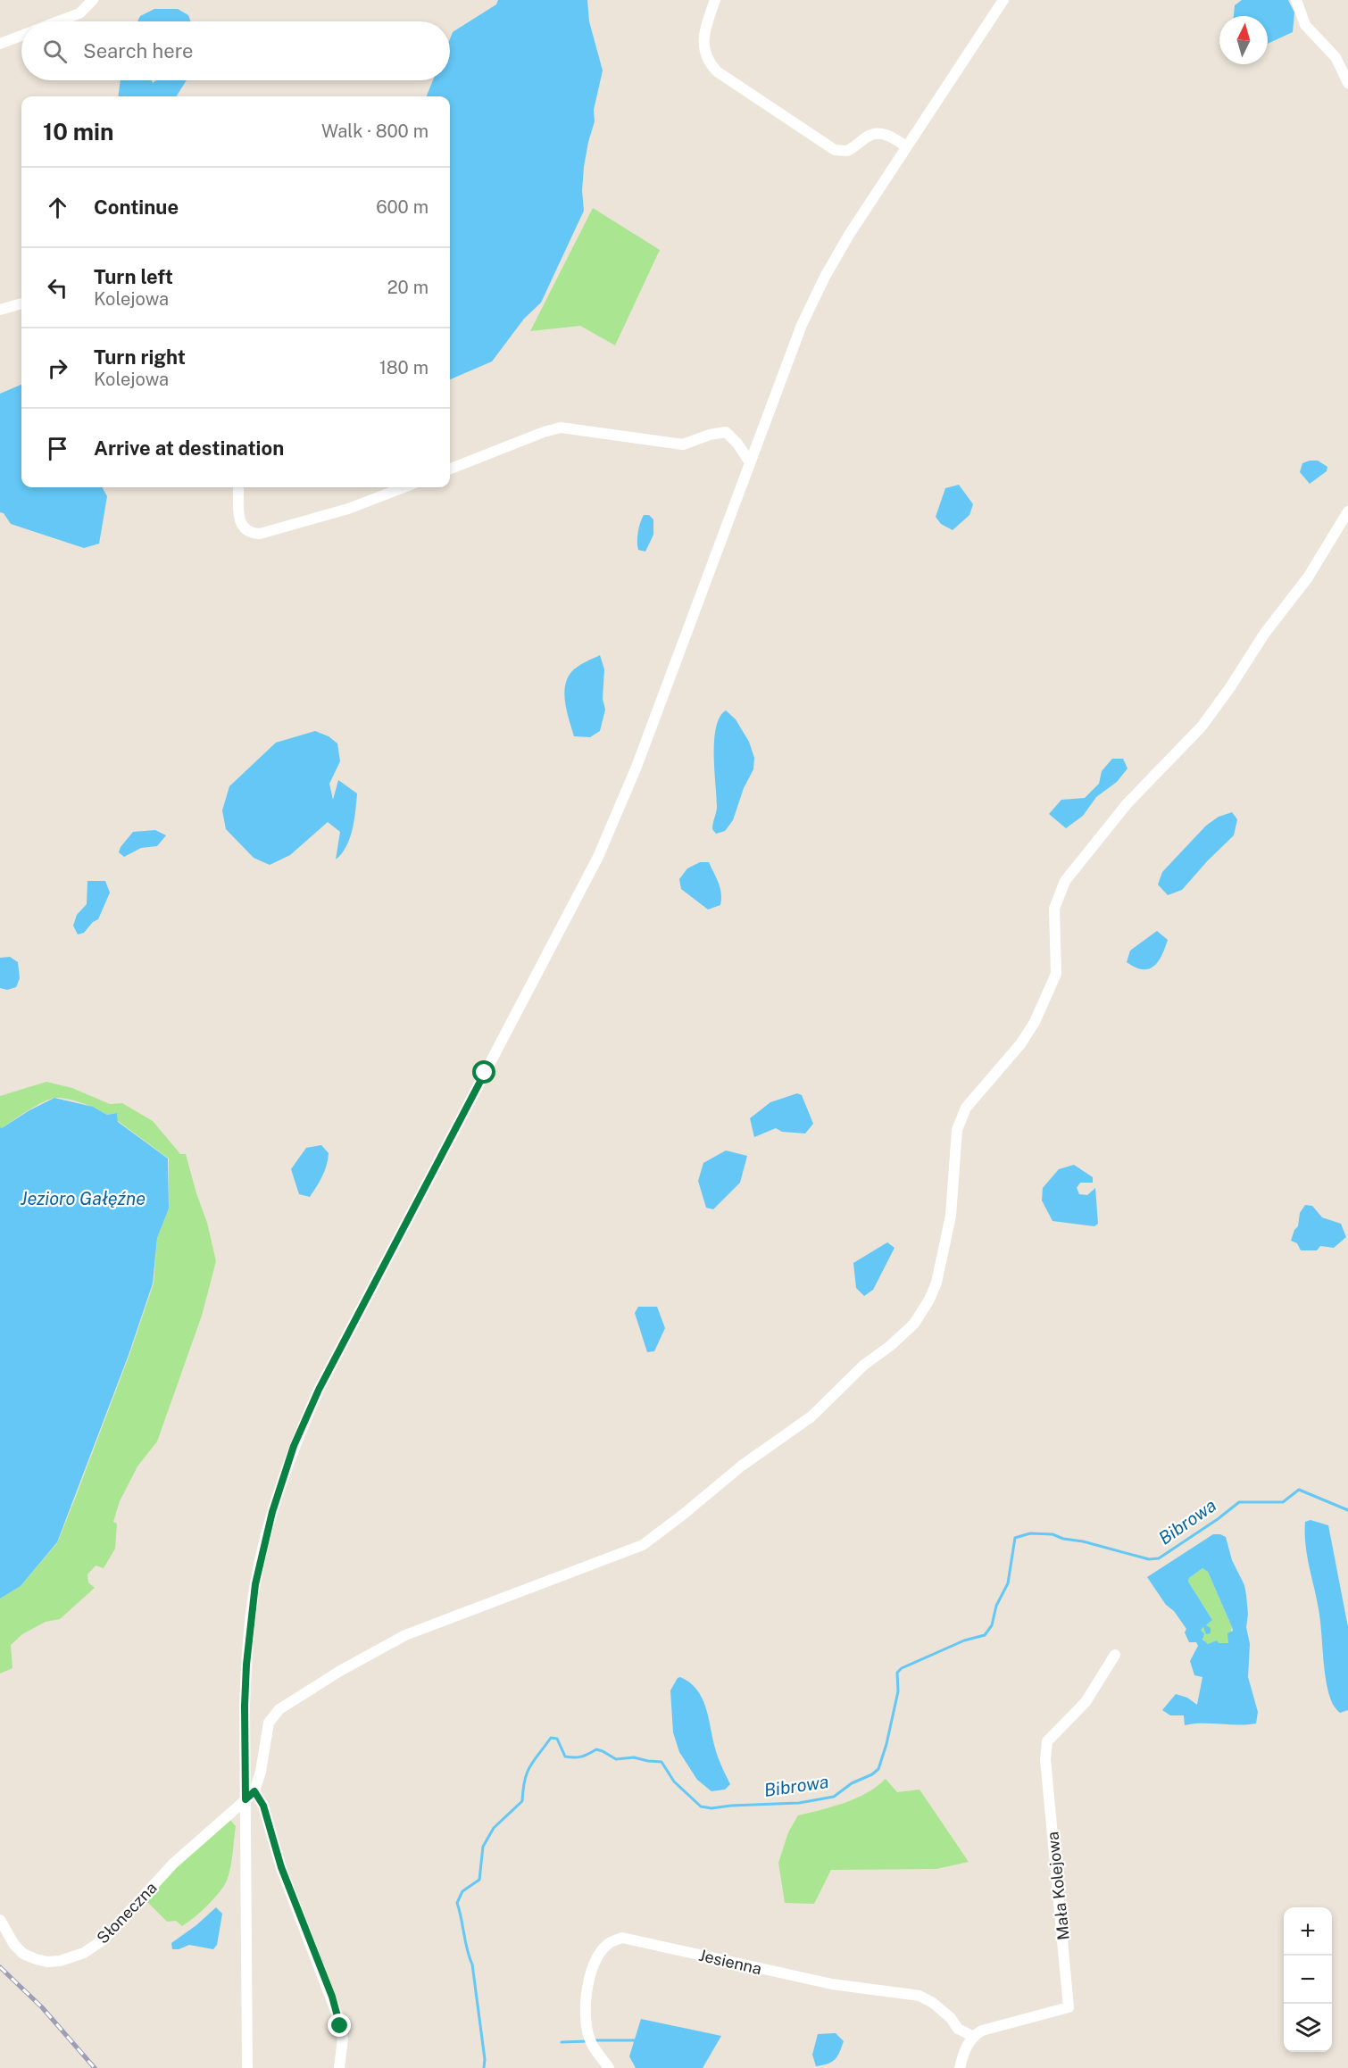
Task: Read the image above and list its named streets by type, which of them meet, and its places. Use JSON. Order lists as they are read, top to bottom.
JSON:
{
  "streets": {
    "street": ["Mała Kolejowa", "Słoneczna", "Jesienna"]
  },
  "crossings": [
    ["Mała Kolejowa", "Jesienna"]
  ],
  "water": ["Jezioro Gałęźne", "Bibrowa"],
  "north": "top",
  "page": {
    "search": "Search here",
    "heading": ["10 min", "Walk · 800 m"],
    "list": [
      ["Continue", "600 m"],
      ["Turn left", "Kolejowa", "20 m"],
      ["Turn right", "Kolejowa", "180 m"],
      "Arrive at destination"
    ],
    "map_buttons": ["+", "−"]
  }
}
